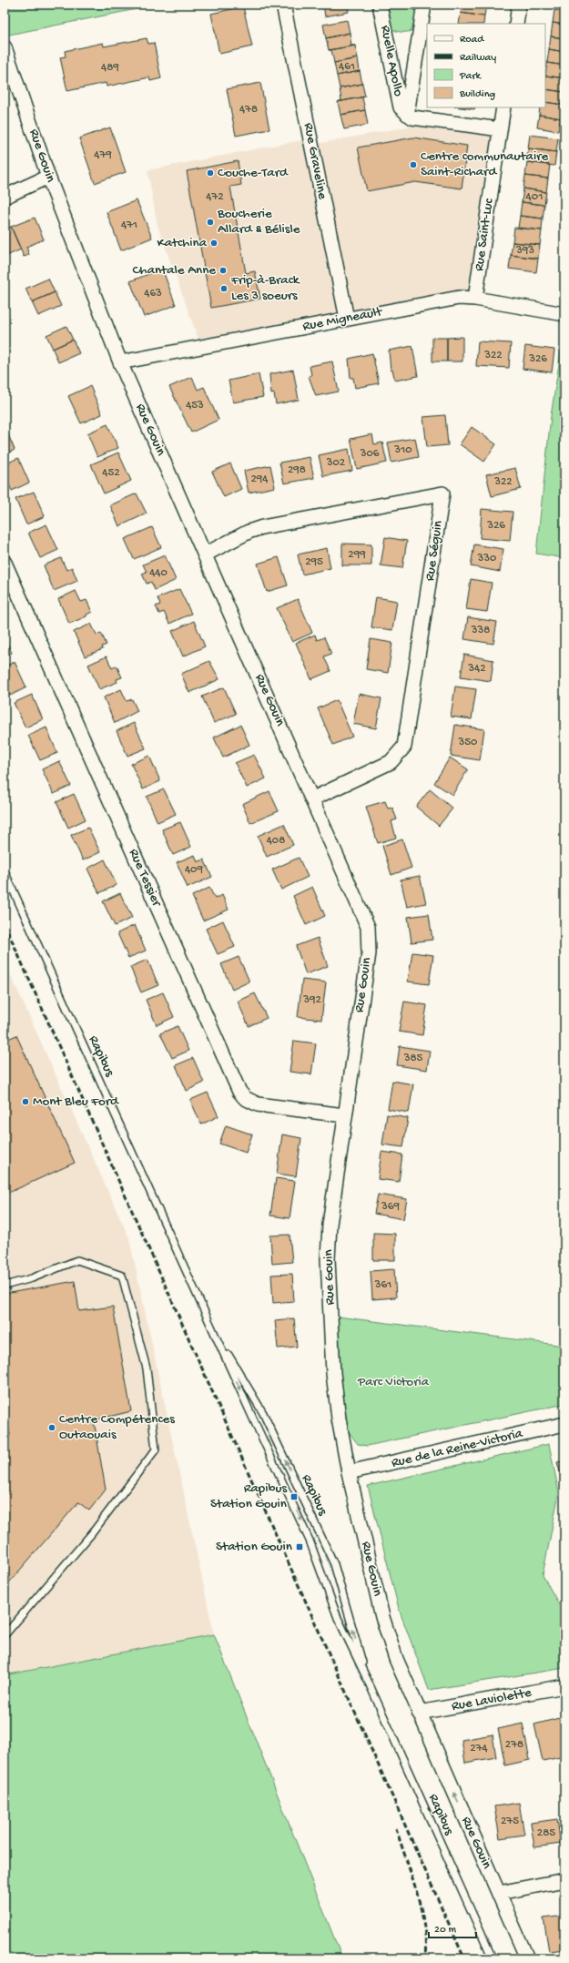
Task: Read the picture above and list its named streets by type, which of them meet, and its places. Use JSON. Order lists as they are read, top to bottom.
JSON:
{
  "streets": {
    "street": [
      "Ruelle Apollo",
      "Rue Gouin",
      "Rue Graveline",
      "Rue Saint-Luc",
      "Rue Migneault",
      "Rue Séguin",
      "Rue Tessier",
      "Rue de la Reine-Victoria",
      "Rue Laviolette"
    ],
    "lane": ["Rapibus"]
  },
  "crossings": [
    ["Ruelle Apollo", "Rue Saint-Luc"],
    ["Rue Gouin", "Rue Migneault"],
    ["Rue Gouin", "Rue Séguin"],
    ["Rue Gouin", "Rue Tessier"],
    ["Rue Gouin", "Rue de la Reine-Victoria"],
    ["Rue Gouin", "Rue Laviolette"],
    ["Rue Graveline", "Rue Migneault"],
    ["Rue Saint-Luc", "Rue Migneault"]
  ],
  "parks": ["Parc Victoria"],
  "places": {
    "other": [
      "Centre communautaire Saint-Richard",
      "Couche-Tard",
      "Boucherie Allard & Bélisle",
      "Katchina",
      "Chantale Anne",
      "Frip-à-Brack Les 3 soeurs",
      "Mont Bleu Ford",
      "Centre Compétences Outaouais"
    ],
    "transit": ["Rapibus Station Gouin", "Station Gouin"]
  },
  "house_numbers": [
    "461",
    "489",
    "478",
    "479",
    "472",
    "401",
    "471",
    "393",
    "463",
    "322",
    "326",
    "453",
    "310",
    "306",
    "302",
    "298",
    "452",
    "294",
    "322",
    "326",
    "299",
    "330",
    "295",
    "440",
    "338",
    "342",
    "350",
    "408",
    "409",
    "392",
    "385",
    "369",
    "361",
    "278",
    "274",
    "275",
    "285"
  ],
  "legend": [
    "Road",
    "Railway",
    "Park",
    "Building"
  ],
  "scale_bar": "20 m"
}
